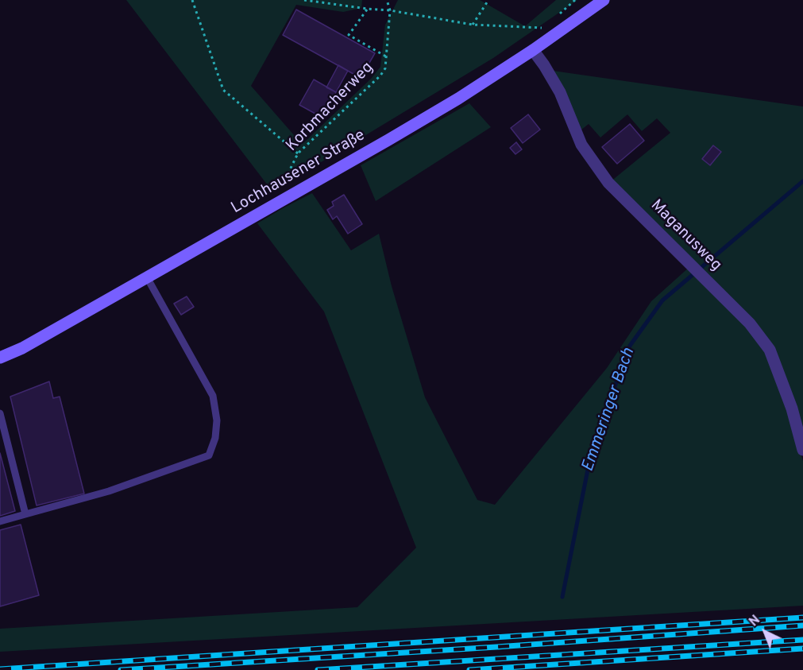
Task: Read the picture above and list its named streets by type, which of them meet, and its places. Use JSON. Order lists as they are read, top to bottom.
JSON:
{
  "streets": {
    "main road": ["Lochhausener Straße"],
    "street": ["Maganusweg"],
    "path": ["Korbmacherweg"]
  },
  "crossings": [
    ["Korbmacherweg", "Lochhausener Straße"],
    ["Lochhausener Straße", "Maganusweg"]
  ],
  "water": ["Emmeringer Bach"],
  "north": "top left"
}
